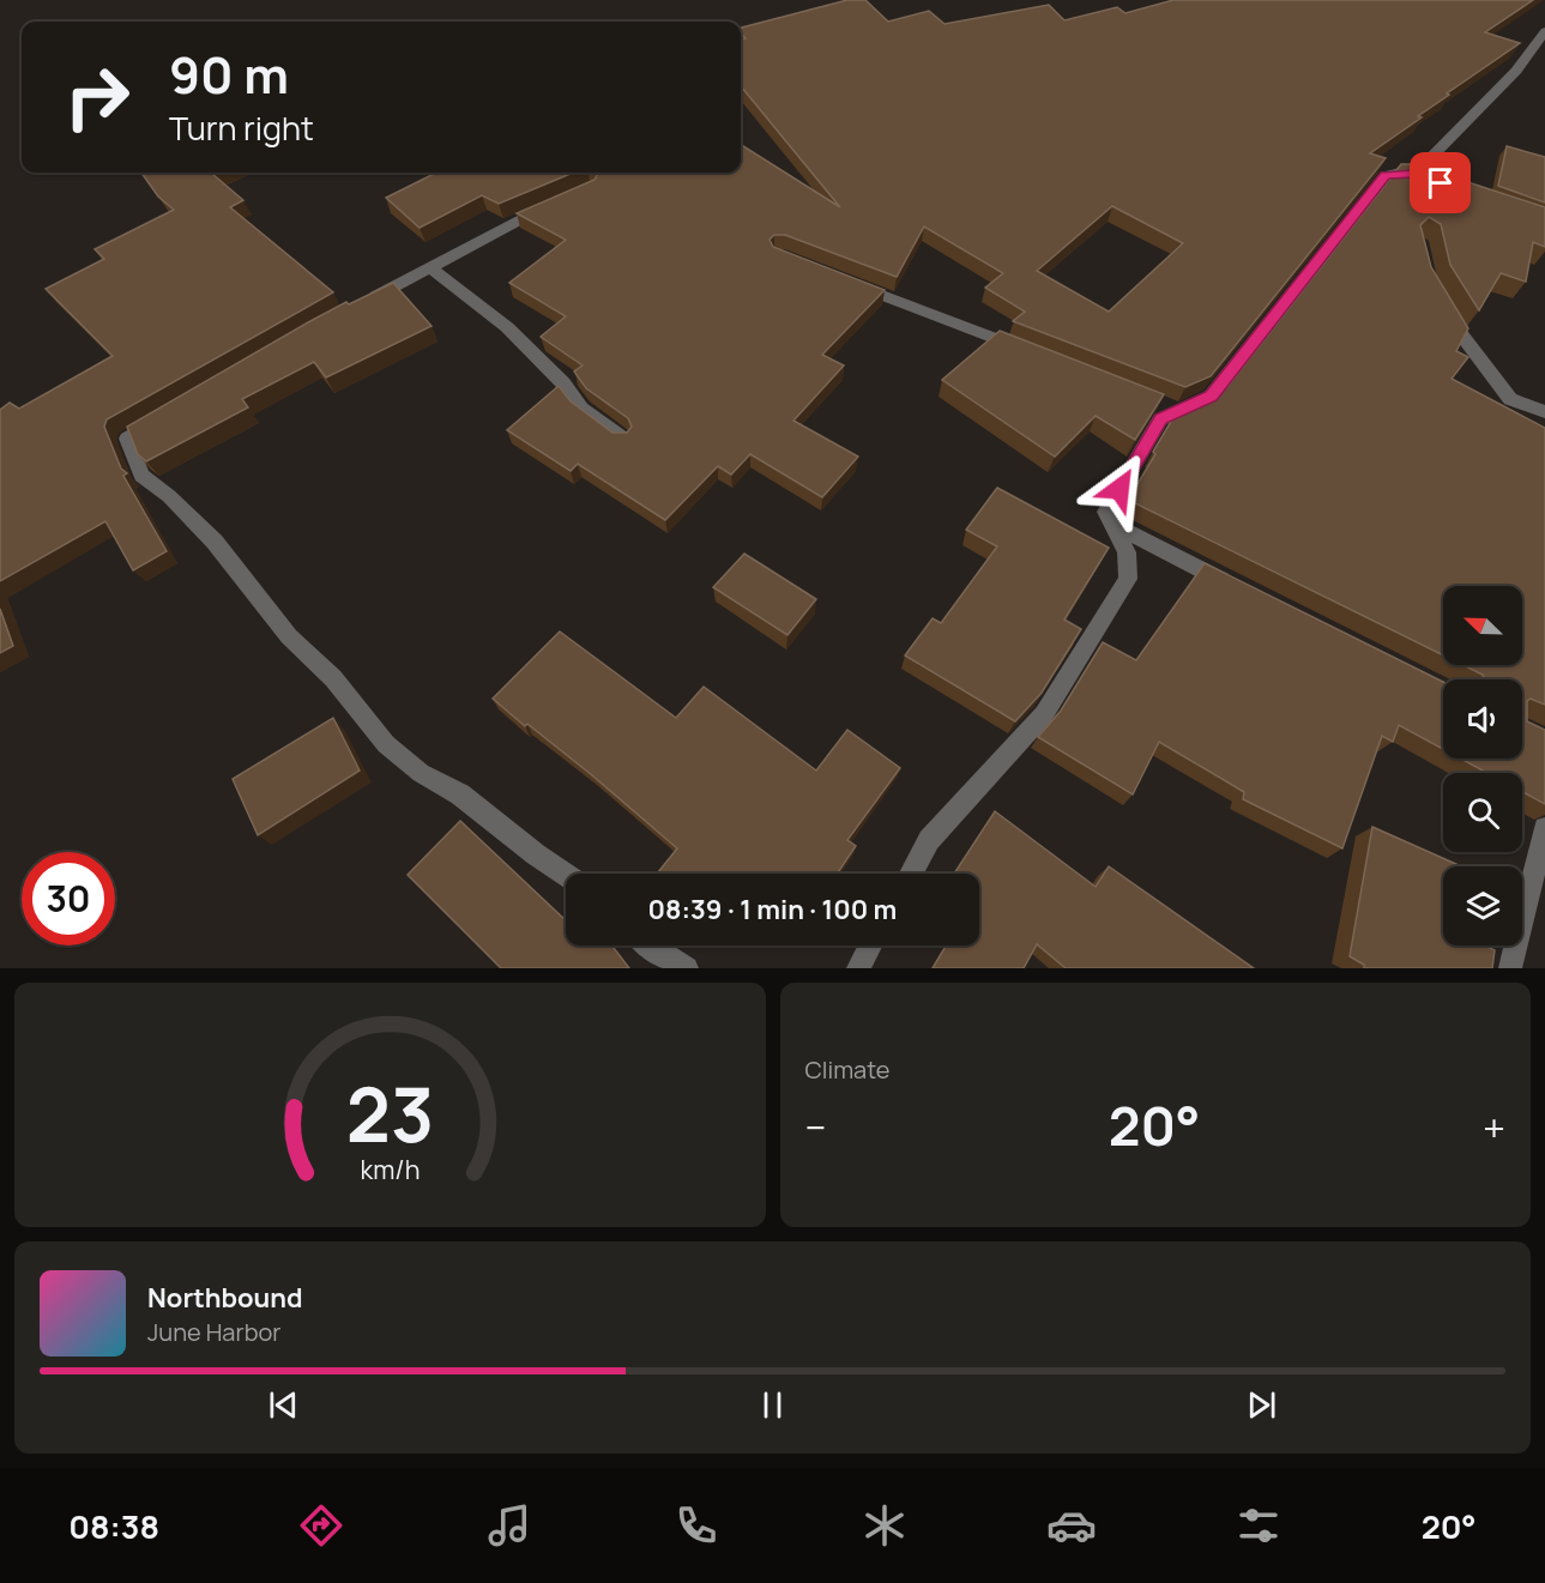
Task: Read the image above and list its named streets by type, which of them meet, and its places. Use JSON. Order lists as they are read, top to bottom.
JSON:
{
  "north": "top left",
  "page": {
    "turn": ["90 m", "Turn right"],
    "limit": "30",
    "trip": "08:39 · 1 min · 100 m",
    "tile": "Climate",
    "heat": ["−", "20°", "+"],
    "song": ["Northbound", "June Harbor"],
    "tabs": ["08:38", "20°"],
    "gauge": ["23", "km/h"]
  }
}
